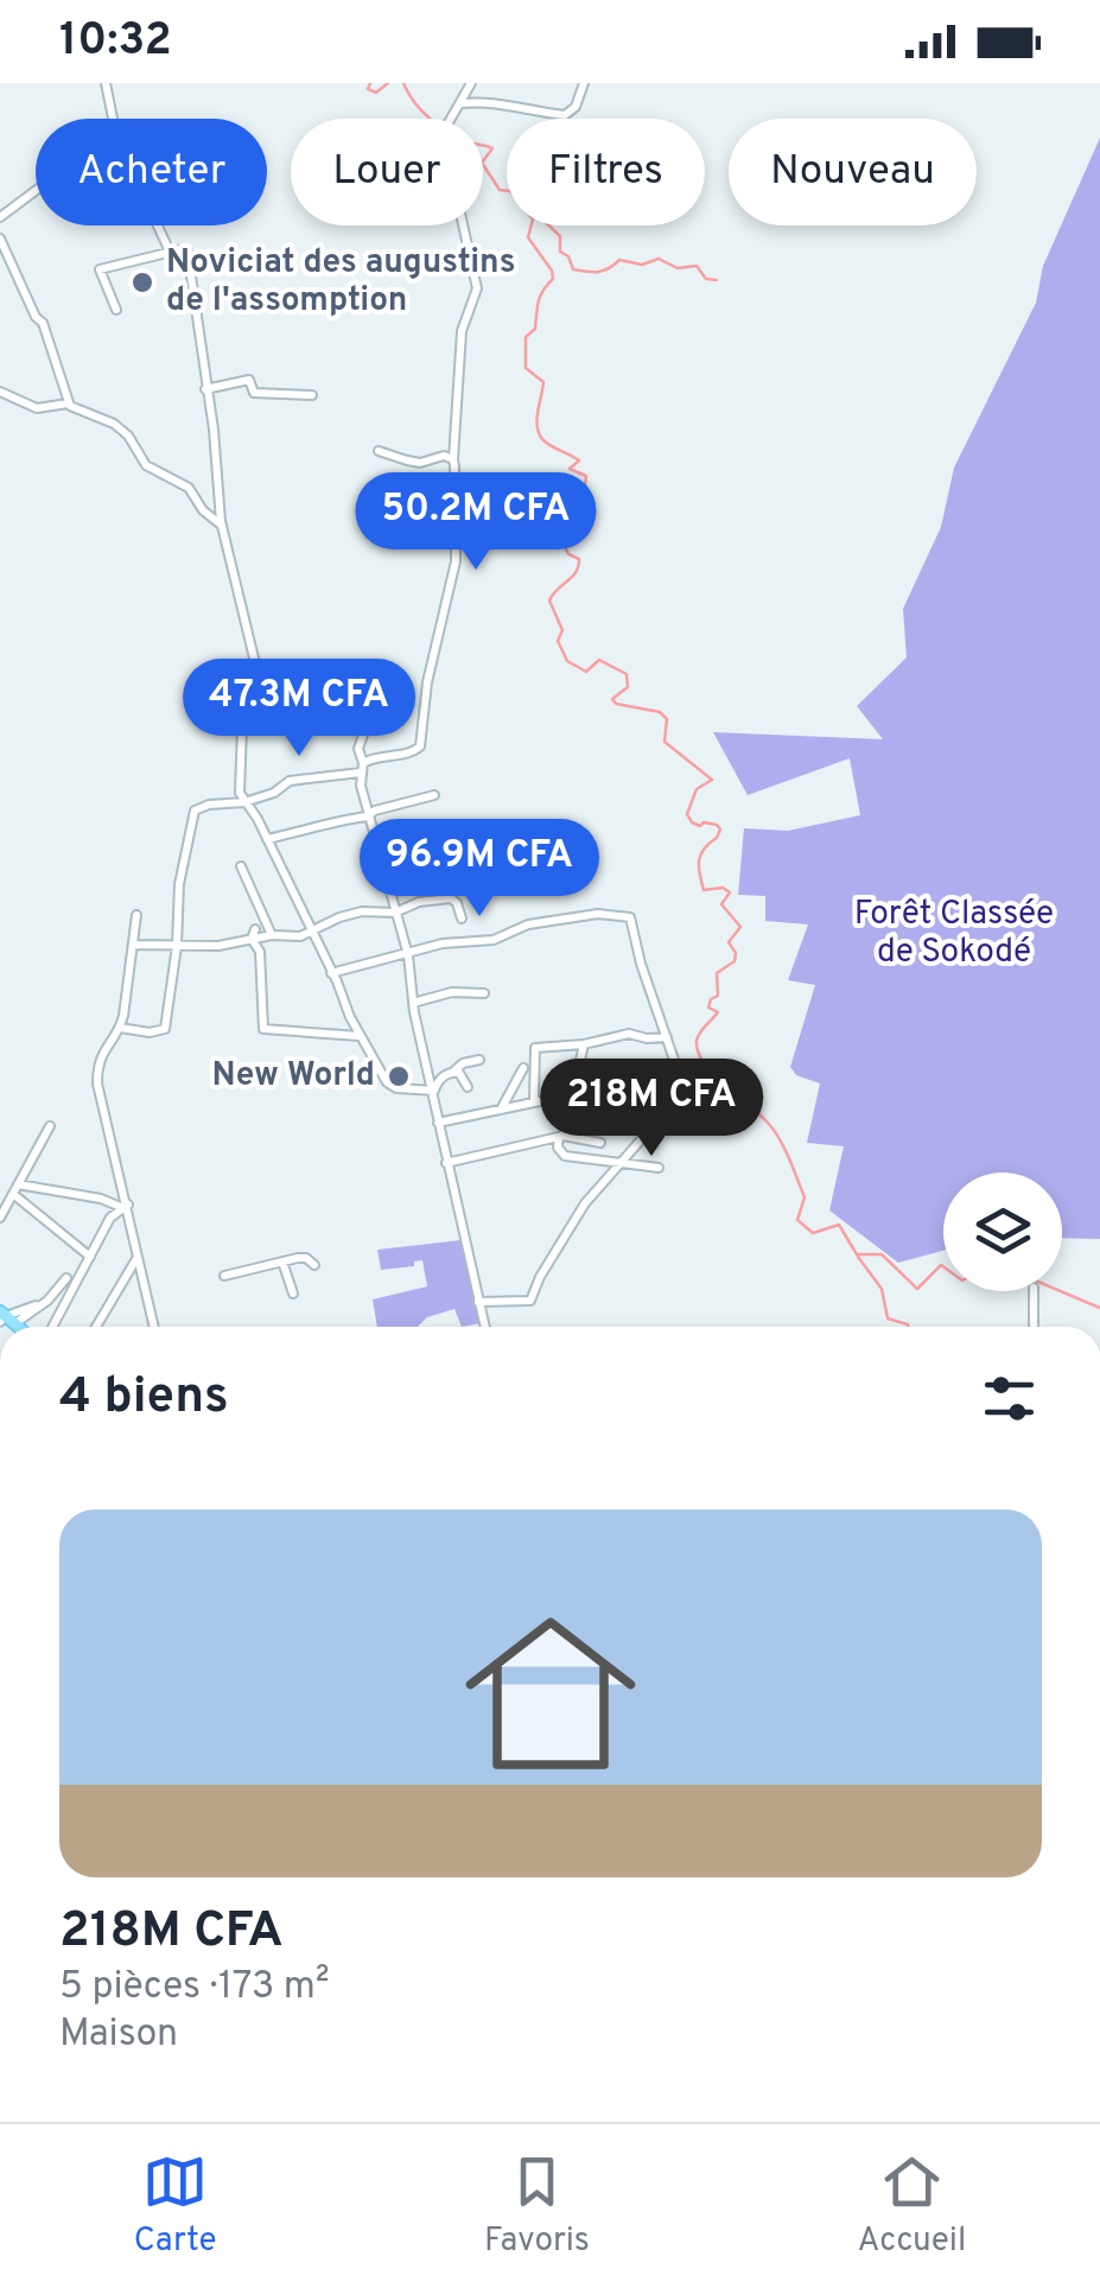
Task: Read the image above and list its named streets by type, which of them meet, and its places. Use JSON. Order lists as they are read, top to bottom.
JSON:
{
  "parks": ["Forêt Classée de Sokodé"],
  "places": ["Noviciat des augustins de l'assomption", "New World"],
  "page": {
    "status": "10:32",
    "chip": [
      "Acheter",
      "Louer",
      "Filtres",
      "Nouveau"
    ],
    "price": [
      "50.2M CFA",
      "47.3M CFA",
      "96.9M CFA",
      "218M CFA"
    ],
    "heading": "4 biens",
    "list": [
      {
        "name": "218M CFA",
        "note": "5 pièces · 173 m² · Maison"
      }
    ],
    "tabs": ["Carte", "Favoris", "Accueil"]
  }
}
